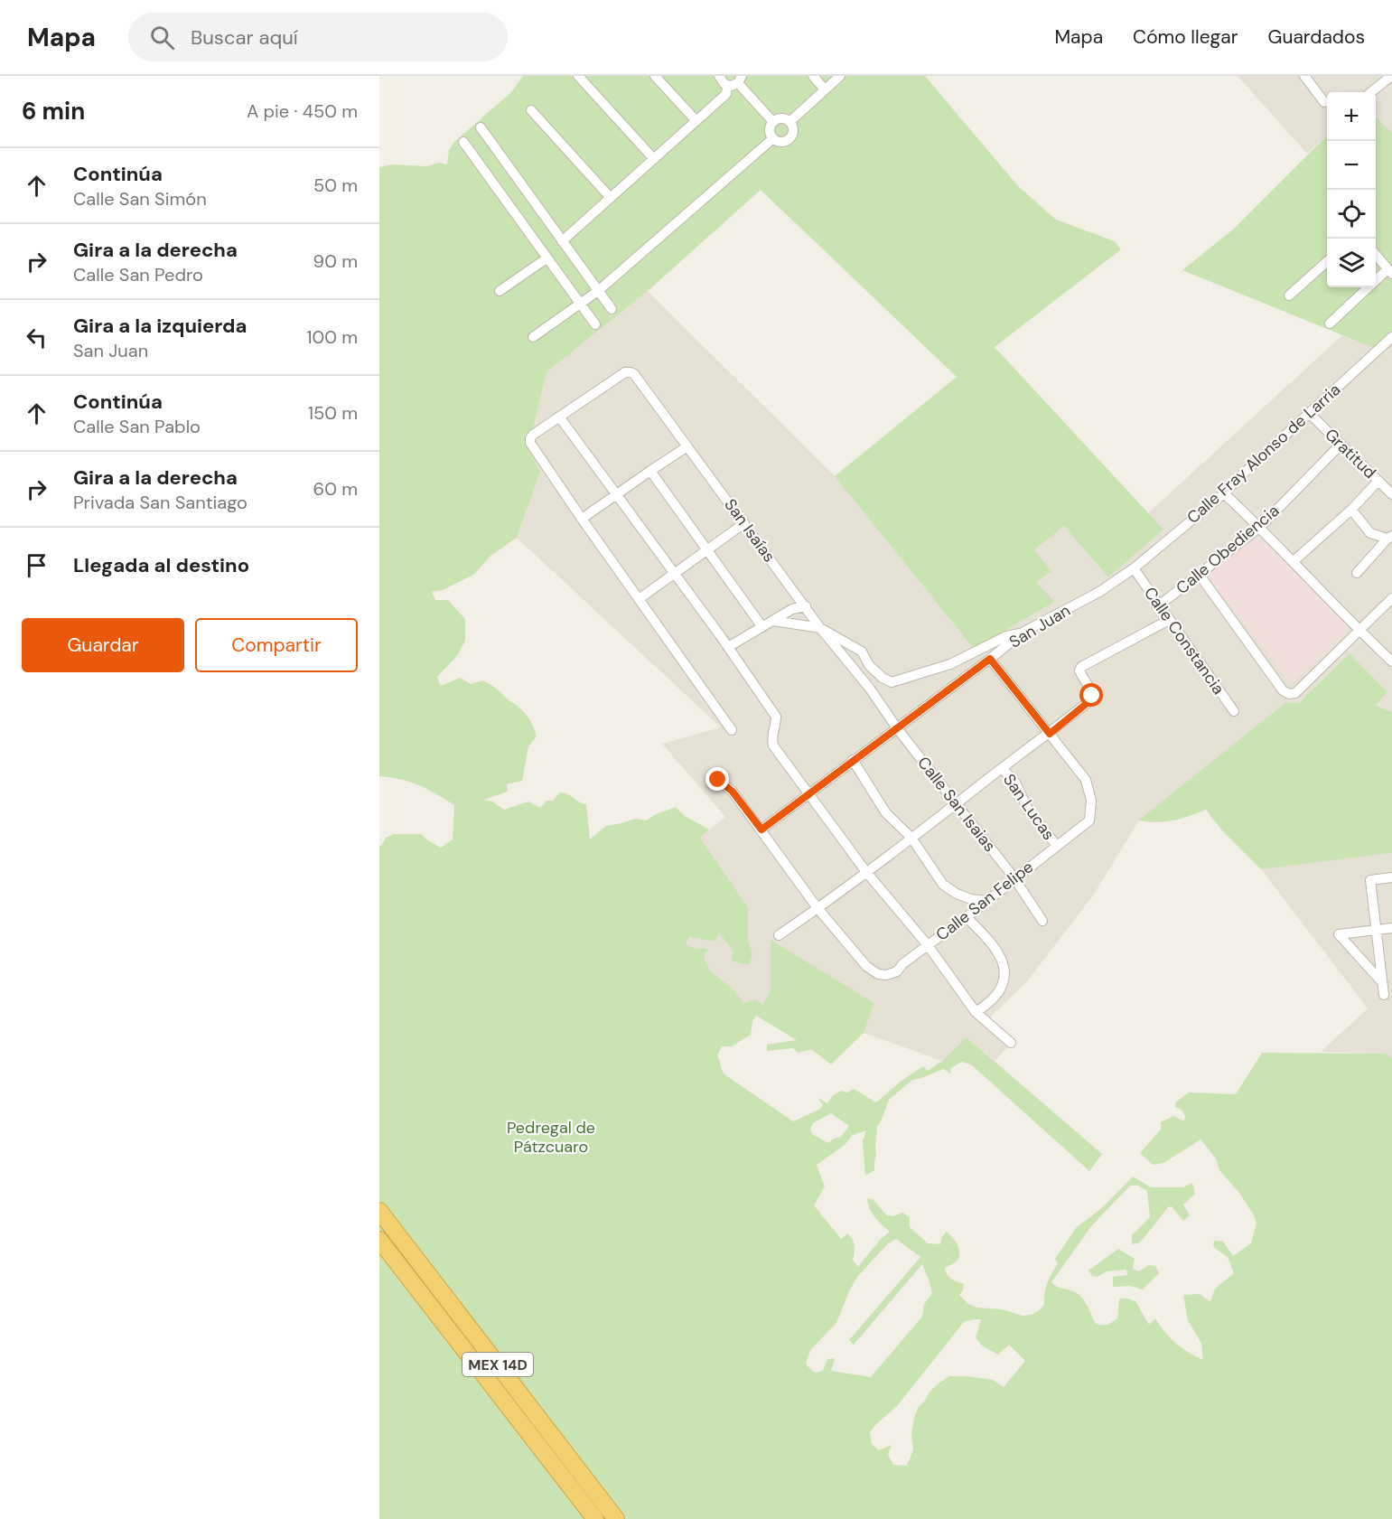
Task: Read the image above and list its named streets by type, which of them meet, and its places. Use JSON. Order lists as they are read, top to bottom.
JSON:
{
  "streets": {
    "highway": ["MEX 14D"],
    "street": [
      "Calle Fray Alonso de Larria",
      "Gratitud",
      "San Isaías",
      "Calle Obediencia",
      "San Juan",
      "Calle Constancia",
      "Calle San Isaias",
      "San Lucas",
      "Calle San Felipe"
    ]
  },
  "crossings": [
    ["Calle Fray Alonso de Larria", "Gratitud"],
    ["Calle Fray Alonso de Larria", "San Juan"],
    ["Calle Fray Alonso de Larria", "Calle Constancia"],
    ["Gratitud", "Calle Obediencia"],
    ["San Isaías", "Calle San Isaias"],
    ["Calle Obediencia", "Calle Constancia"],
    ["San Juan", "Calle Constancia"],
    ["San Juan", "Calle San Isaias"],
    ["Calle San Isaias", "Calle San Felipe"],
    ["San Lucas", "Calle San Felipe"]
  ],
  "parks": ["Pedregal de Pátzcuaro"],
  "page": {
    "header": "Mapa",
    "search": "Buscar aquí",
    "nav": ["Mapa", "Cómo llegar", "Guardados"],
    "heading": ["6 min", "A pie · 450 m"],
    "map_buttons": ["+", "−"],
    "list": [
      ["Continúa", "Calle San Simón", "50 m"],
      ["Gira a la derecha", "Calle San Pedro", "90 m"],
      ["Gira a la izquierda", "San Juan", "100 m"],
      ["Continúa", "Calle San Pablo", "150 m"],
      ["Gira a la derecha", "Privada San Santiago", "60 m"],
      "Llegada al destino"
    ],
    "buttons": ["Guardar", "Compartir"]
  }
}
